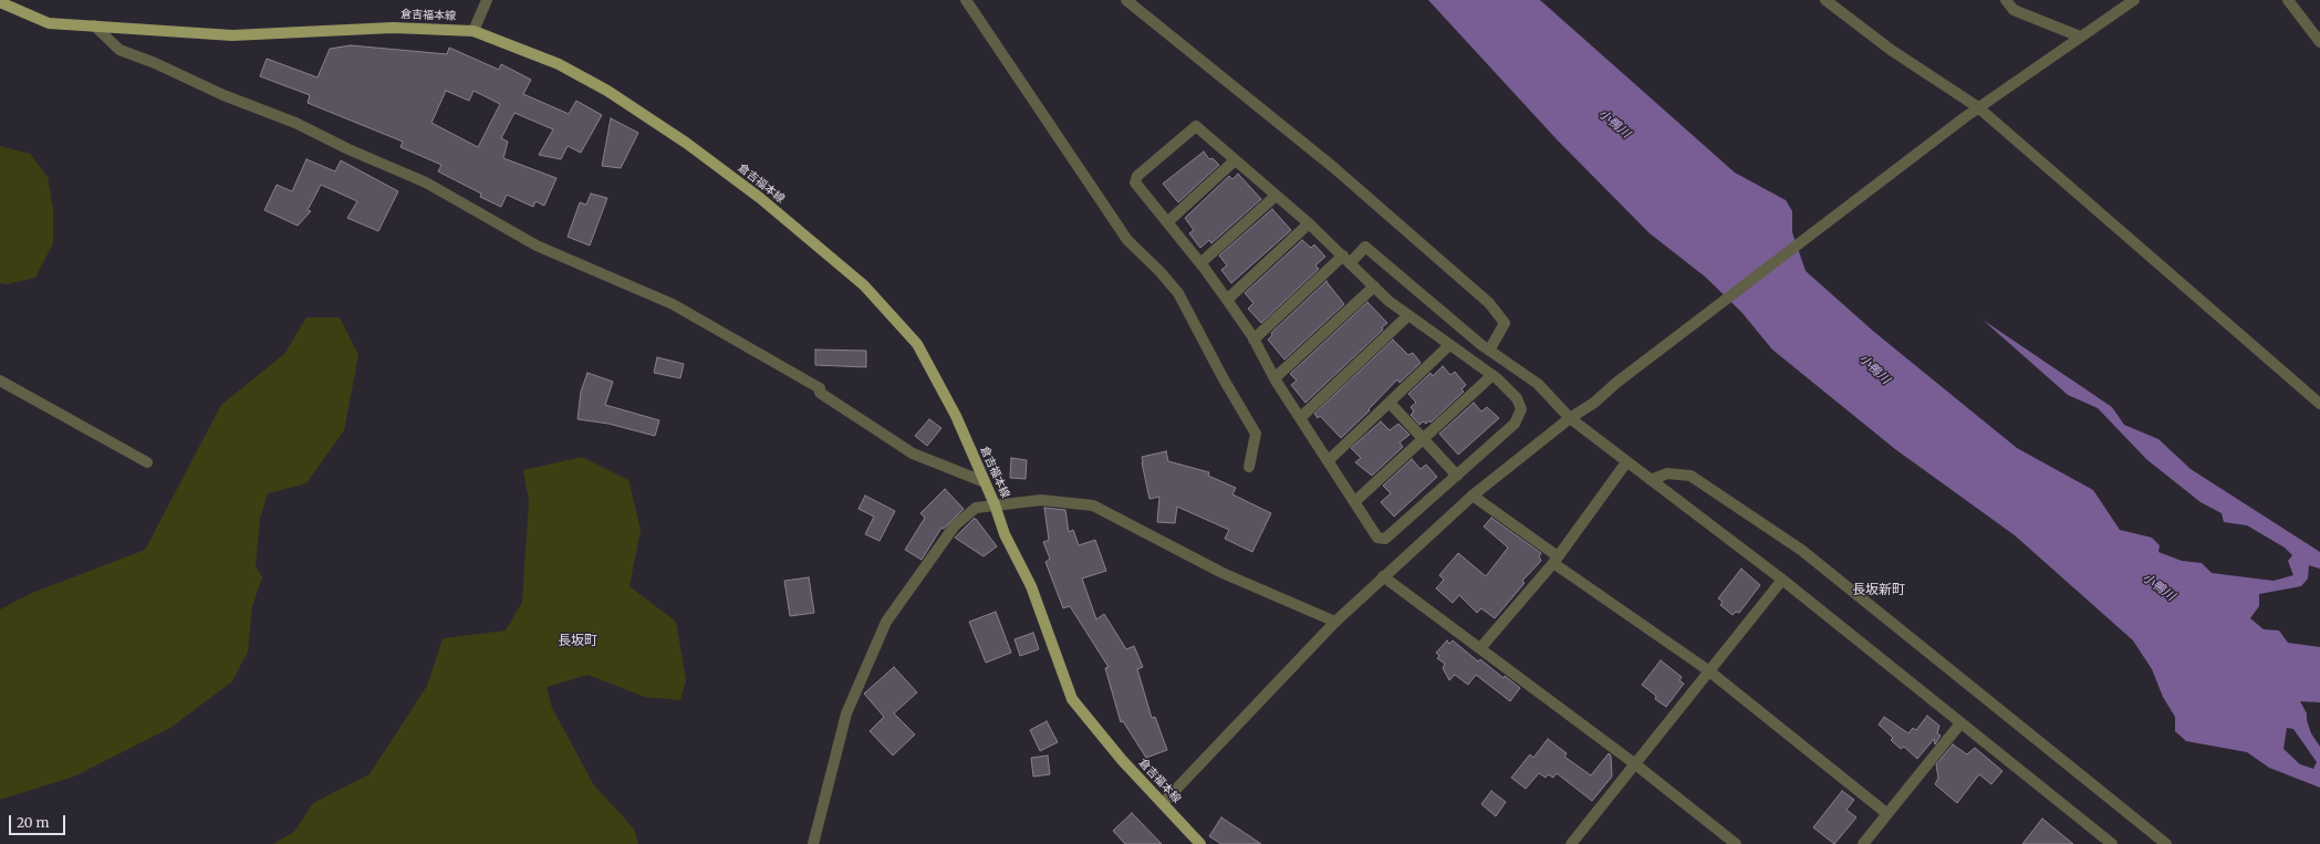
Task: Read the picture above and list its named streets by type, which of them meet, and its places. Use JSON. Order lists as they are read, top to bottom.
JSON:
{
  "streets": {
    "main road": ["倉吉福本線"]
  },
  "districts": ["長坂新町", "長坂町"],
  "water": ["小鴨川"],
  "scale_bar": "20 m"
}
